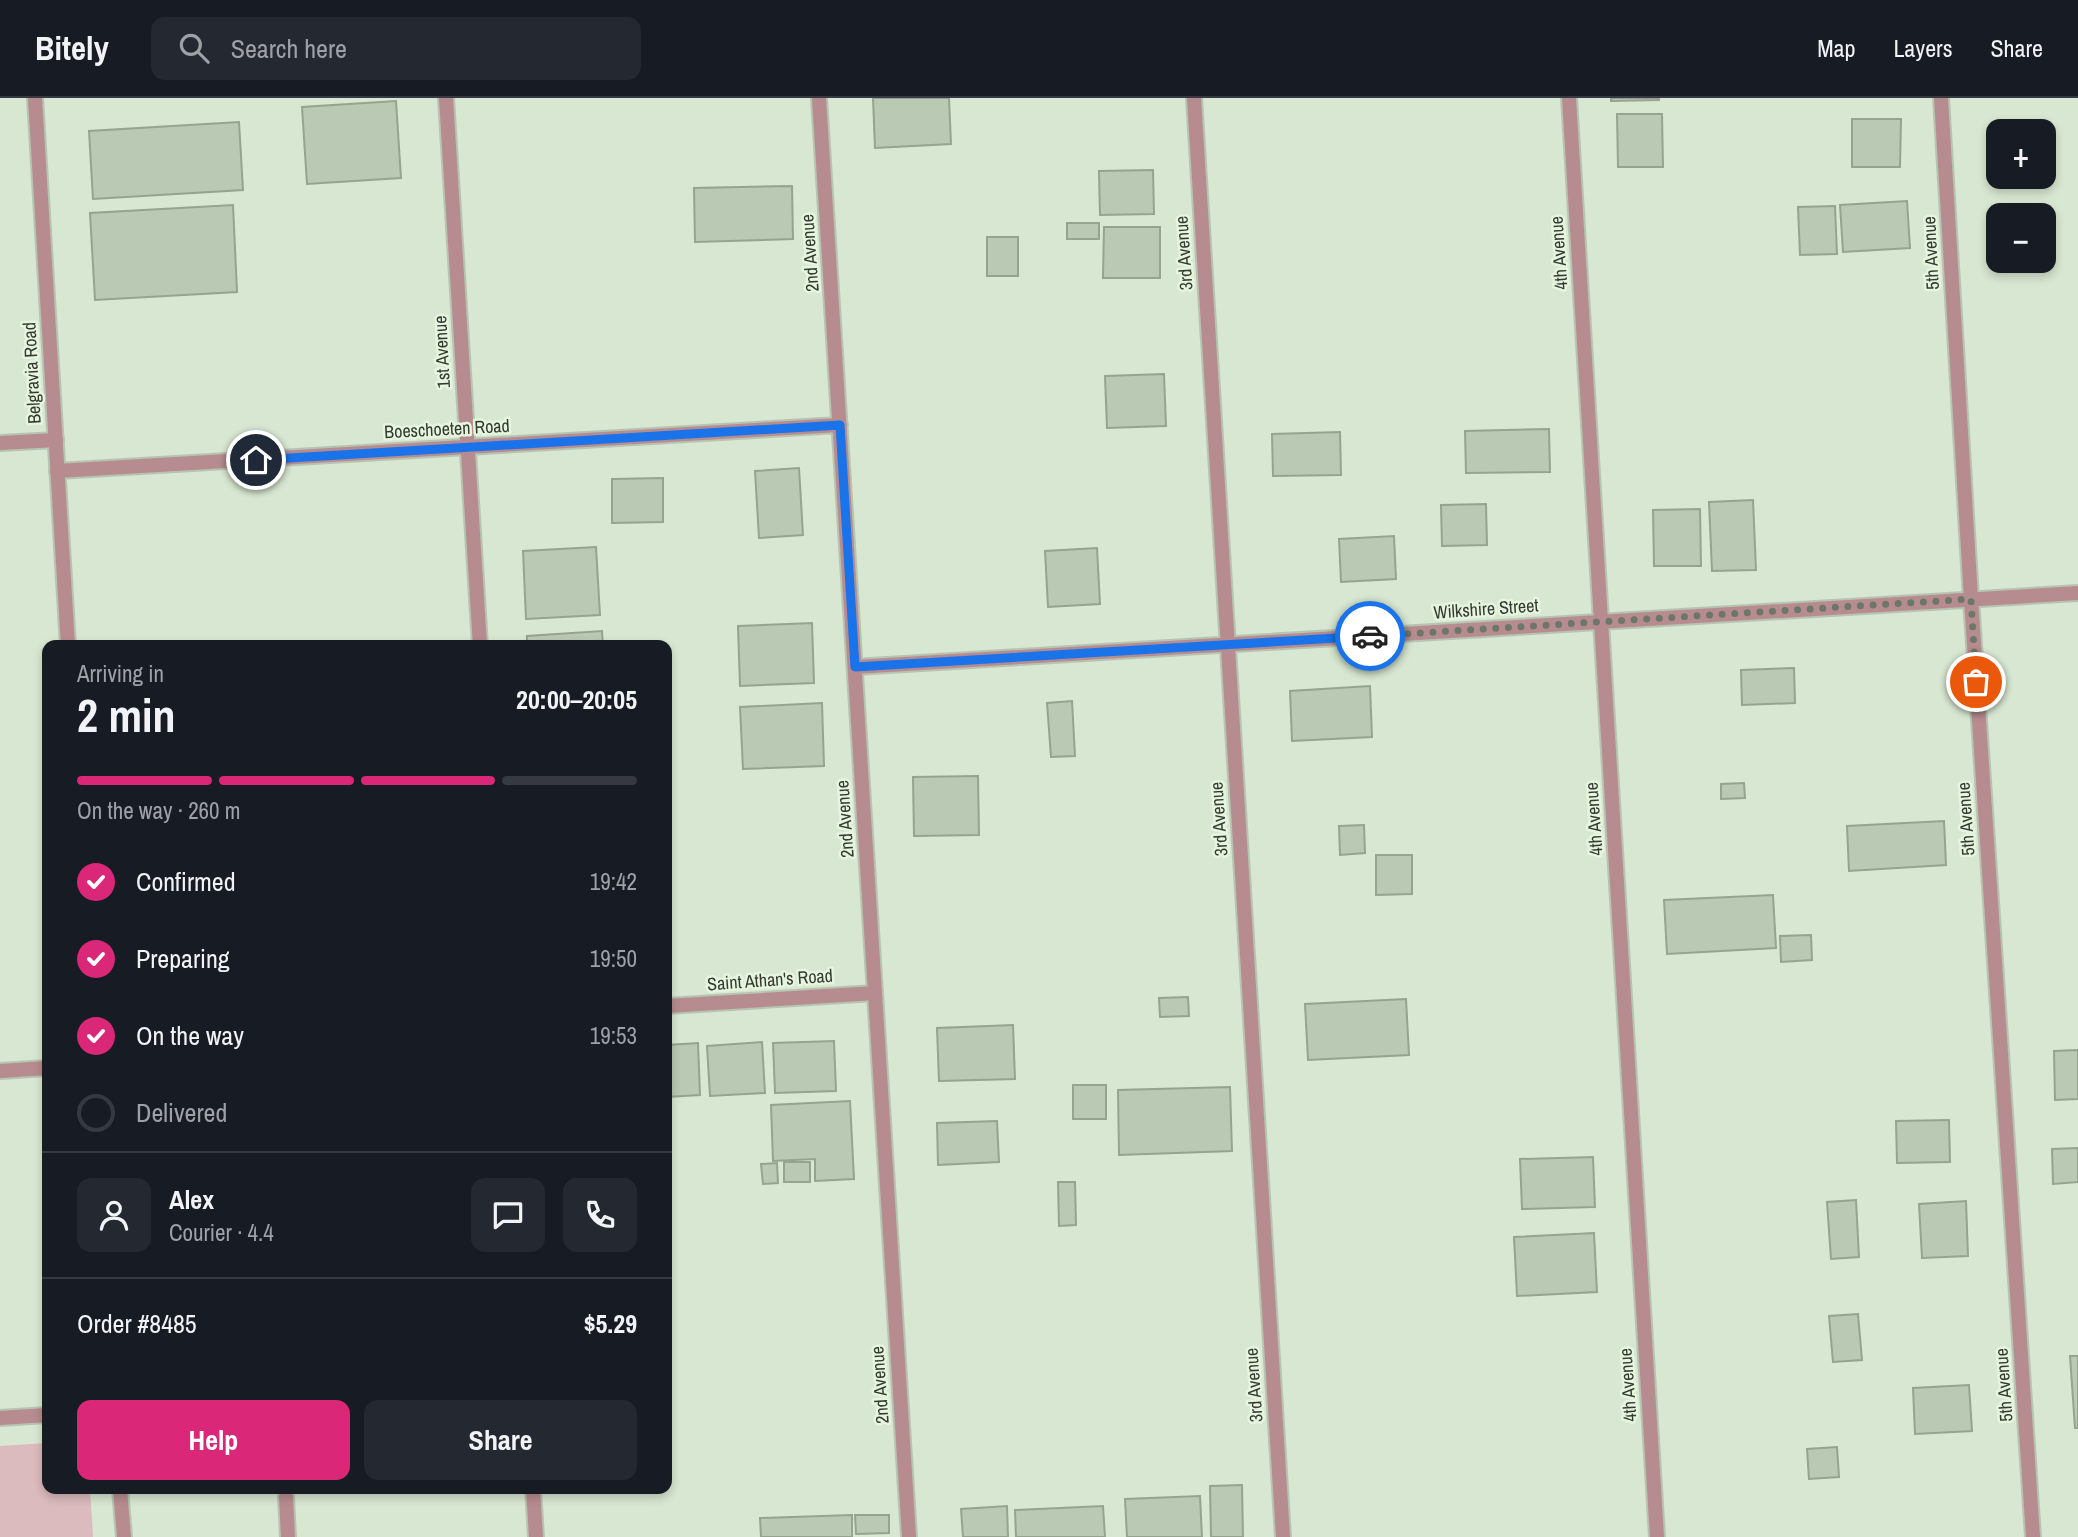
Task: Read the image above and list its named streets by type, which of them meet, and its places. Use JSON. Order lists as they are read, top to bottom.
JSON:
{
  "streets": {
    "street": [
      "2nd Avenue",
      "3rd Avenue",
      "4th Avenue",
      "5th Avenue",
      "1st Avenue",
      "Belgravia Road",
      "Boeschoeten Road",
      "Wilkshire Street",
      "Saint Athan's Road"
    ]
  },
  "crossings": [
    ["2nd Avenue", "Boeschoeten Road"],
    ["2nd Avenue", "Wilkshire Street"],
    ["2nd Avenue", "Saint Athan's Road"],
    ["3rd Avenue", "Wilkshire Street"],
    ["4th Avenue", "Wilkshire Street"],
    ["5th Avenue", "Wilkshire Street"],
    ["1st Avenue", "Boeschoeten Road"],
    ["Belgravia Road", "Boeschoeten Road"]
  ],
  "page": {
    "header": "Bitely",
    "search": "Search here",
    "nav": ["Map", "Layers", "Share"],
    "map_buttons": ["+", "−"],
    "heading": ["2 min", "Arriving in", "20:00–20:05"],
    "panel": [
      "Alex",
      "Courier · 4.4",
      "Order #8485",
      "$5.29"
    ],
    "bar": "On the way · 260 m",
    "list": [
      ["Confirmed", "19:42"],
      ["Preparing", "19:50"],
      ["On the way", "19:53"],
      "Delivered"
    ],
    "buttons": ["Help", "Share"]
  }
}
